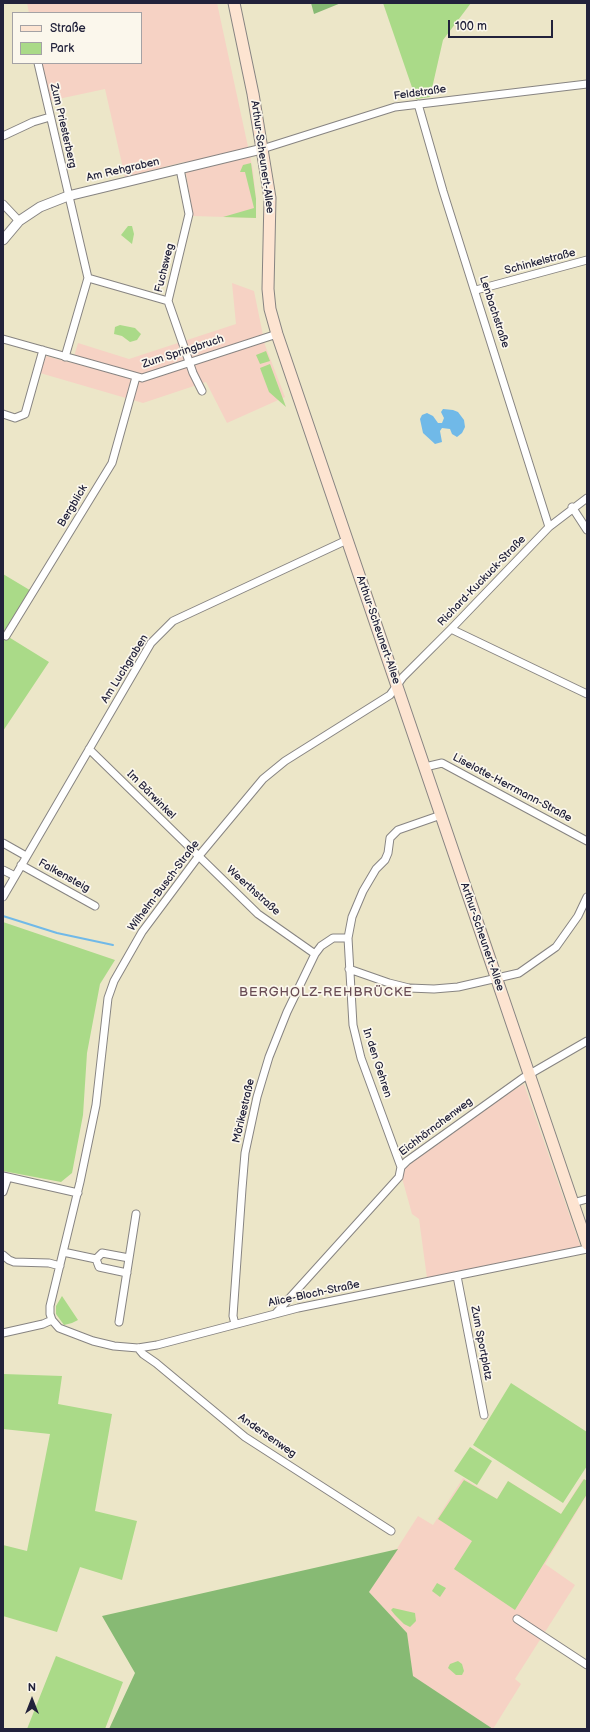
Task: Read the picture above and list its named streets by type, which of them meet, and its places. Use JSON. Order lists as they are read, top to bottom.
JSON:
{
  "streets": {
    "main road": ["Arthur-Scheunert-Allee"],
    "street": [
      "Feldstraße",
      "Zum Priesterberg",
      "Am Rehgraben",
      "Schinkelstraße",
      "Fuchsweg",
      "Lenbachstraße",
      "Zum Springbruch",
      "Bergblick",
      "Richard-Kuckuck-Straße",
      "Am Luchgraben",
      "Liselotte-Herrmann-Straße",
      "Im Bärwinkel",
      "Falkensteig",
      "Wilhelm-Busch-Straße",
      "Weerthstraße",
      "In den Gehren",
      "Mörikestraße",
      "Eichhörnchenweg",
      "Alice-Bloch-Straße",
      "Zum Sportplatz",
      "Andersenweg"
    ]
  },
  "crossings": [
    ["Feldstraße", "Arthur-Scheunert-Allee"],
    ["Feldstraße", "Am Rehgraben"],
    ["Feldstraße", "Lenbachstraße"],
    ["Zum Priesterberg", "Am Rehgraben"],
    ["Zum Priesterberg", "Zum Springbruch"],
    ["Arthur-Scheunert-Allee", "Am Rehgraben"],
    ["Arthur-Scheunert-Allee", "Zum Springbruch"],
    ["Arthur-Scheunert-Allee", "Richard-Kuckuck-Straße"],
    ["Arthur-Scheunert-Allee", "Am Luchgraben"],
    ["Arthur-Scheunert-Allee", "Liselotte-Herrmann-Straße"],
    ["Arthur-Scheunert-Allee", "Wilhelm-Busch-Straße"],
    ["Arthur-Scheunert-Allee", "In den Gehren"],
    ["Arthur-Scheunert-Allee", "Eichhörnchenweg"],
    ["Am Rehgraben", "Fuchsweg"],
    ["Schinkelstraße", "Lenbachstraße"],
    ["Fuchsweg", "Zum Springbruch"],
    ["Lenbachstraße", "Richard-Kuckuck-Straße"],
    ["Zum Springbruch", "Bergblick"],
    ["Richard-Kuckuck-Straße", "Wilhelm-Busch-Straße"],
    ["Am Luchgraben", "Im Bärwinkel"],
    ["Am Luchgraben", "Falkensteig"],
    ["Im Bärwinkel", "Wilhelm-Busch-Straße"],
    ["Im Bärwinkel", "Weerthstraße"],
    ["Wilhelm-Busch-Straße", "Weerthstraße"],
    ["Wilhelm-Busch-Straße", "Alice-Bloch-Straße"],
    ["Weerthstraße", "Mörikestraße"],
    ["In den Gehren", "Mörikestraße"],
    ["In den Gehren", "Eichhörnchenweg"],
    ["Mörikestraße", "Alice-Bloch-Straße"],
    ["Eichhörnchenweg", "Alice-Bloch-Straße"],
    ["Alice-Bloch-Straße", "Zum Sportplatz"],
    ["Alice-Bloch-Straße", "Andersenweg"]
  ],
  "districts": ["BERGHOLZ-REHBRÜCKE"],
  "legend": ["Straße", "Park"],
  "scale_bar": "100 m",
  "north": "top"
}
